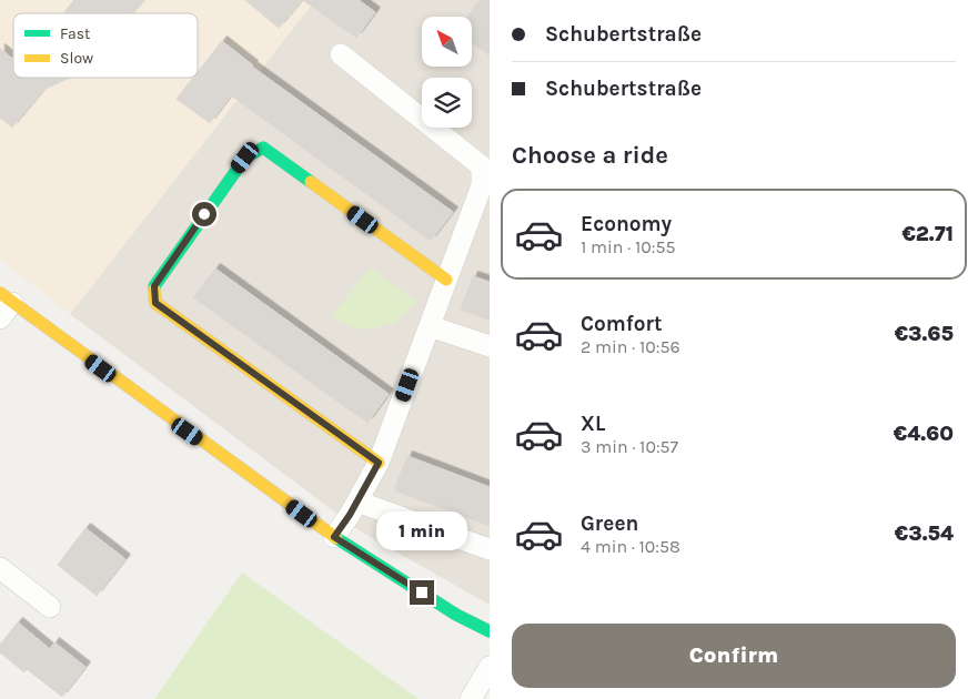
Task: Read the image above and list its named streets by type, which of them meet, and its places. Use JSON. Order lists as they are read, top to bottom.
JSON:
{
  "legend": ["Fast", "Slow"],
  "north": "top left",
  "page": {
    "banner": ["Schubertstraße", "Schubertstraße"],
    "heading": "Choose a ride",
    "list": [
      {
        "name": "Economy",
        "note": "1 min · 10:55",
        "value": "€2.71"
      },
      {
        "name": "Comfort",
        "note": "2 min · 10:56",
        "value": "€3.65"
      },
      {
        "name": "XL",
        "note": "3 min · 10:57",
        "value": "€4.60"
      },
      {
        "name": "Green",
        "note": "4 min · 10:58",
        "value": "€3.54"
      }
    ],
    "bubble": "1 min",
    "buttons": "Confirm"
  }
}
